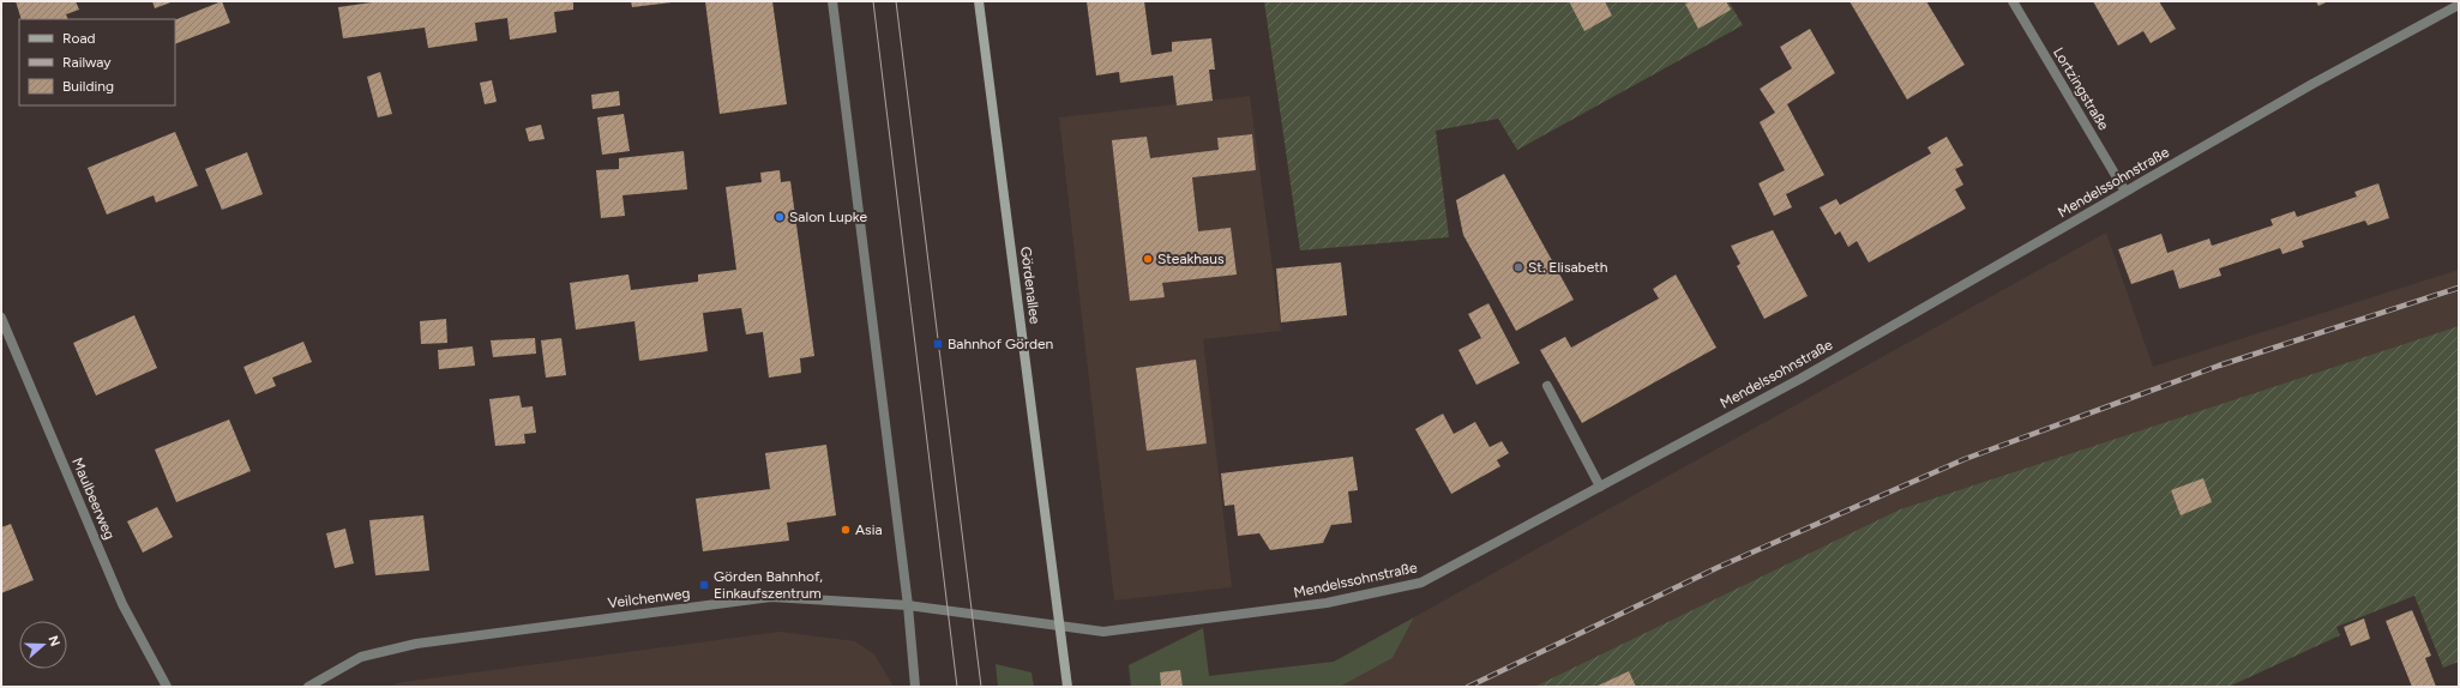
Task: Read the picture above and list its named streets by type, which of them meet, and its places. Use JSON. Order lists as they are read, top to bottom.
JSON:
{
  "streets": {
    "street": [
      "Lortzingstraße",
      "Mendelssohnstraße",
      "Gördenallee",
      "Maulbeerweg",
      "Veilchenweg"
    ]
  },
  "crossings": [
    ["Lortzingstraße", "Mendelssohnstraße"],
    ["Mendelssohnstraße", "Gördenallee"],
    ["Mendelssohnstraße", "Veilchenweg"],
    ["Gördenallee", "Veilchenweg"]
  ],
  "places": {
    "other": [
      "Salon Lupke",
      "Steakhaus",
      "St. Elisabeth",
      "Asia"
    ],
    "transit": ["Bahnhof Görden", "Görden Bahnhof, Einkaufszentrum"]
  },
  "legend": ["Road", "Railway", "Building"],
  "north": "right"
}
